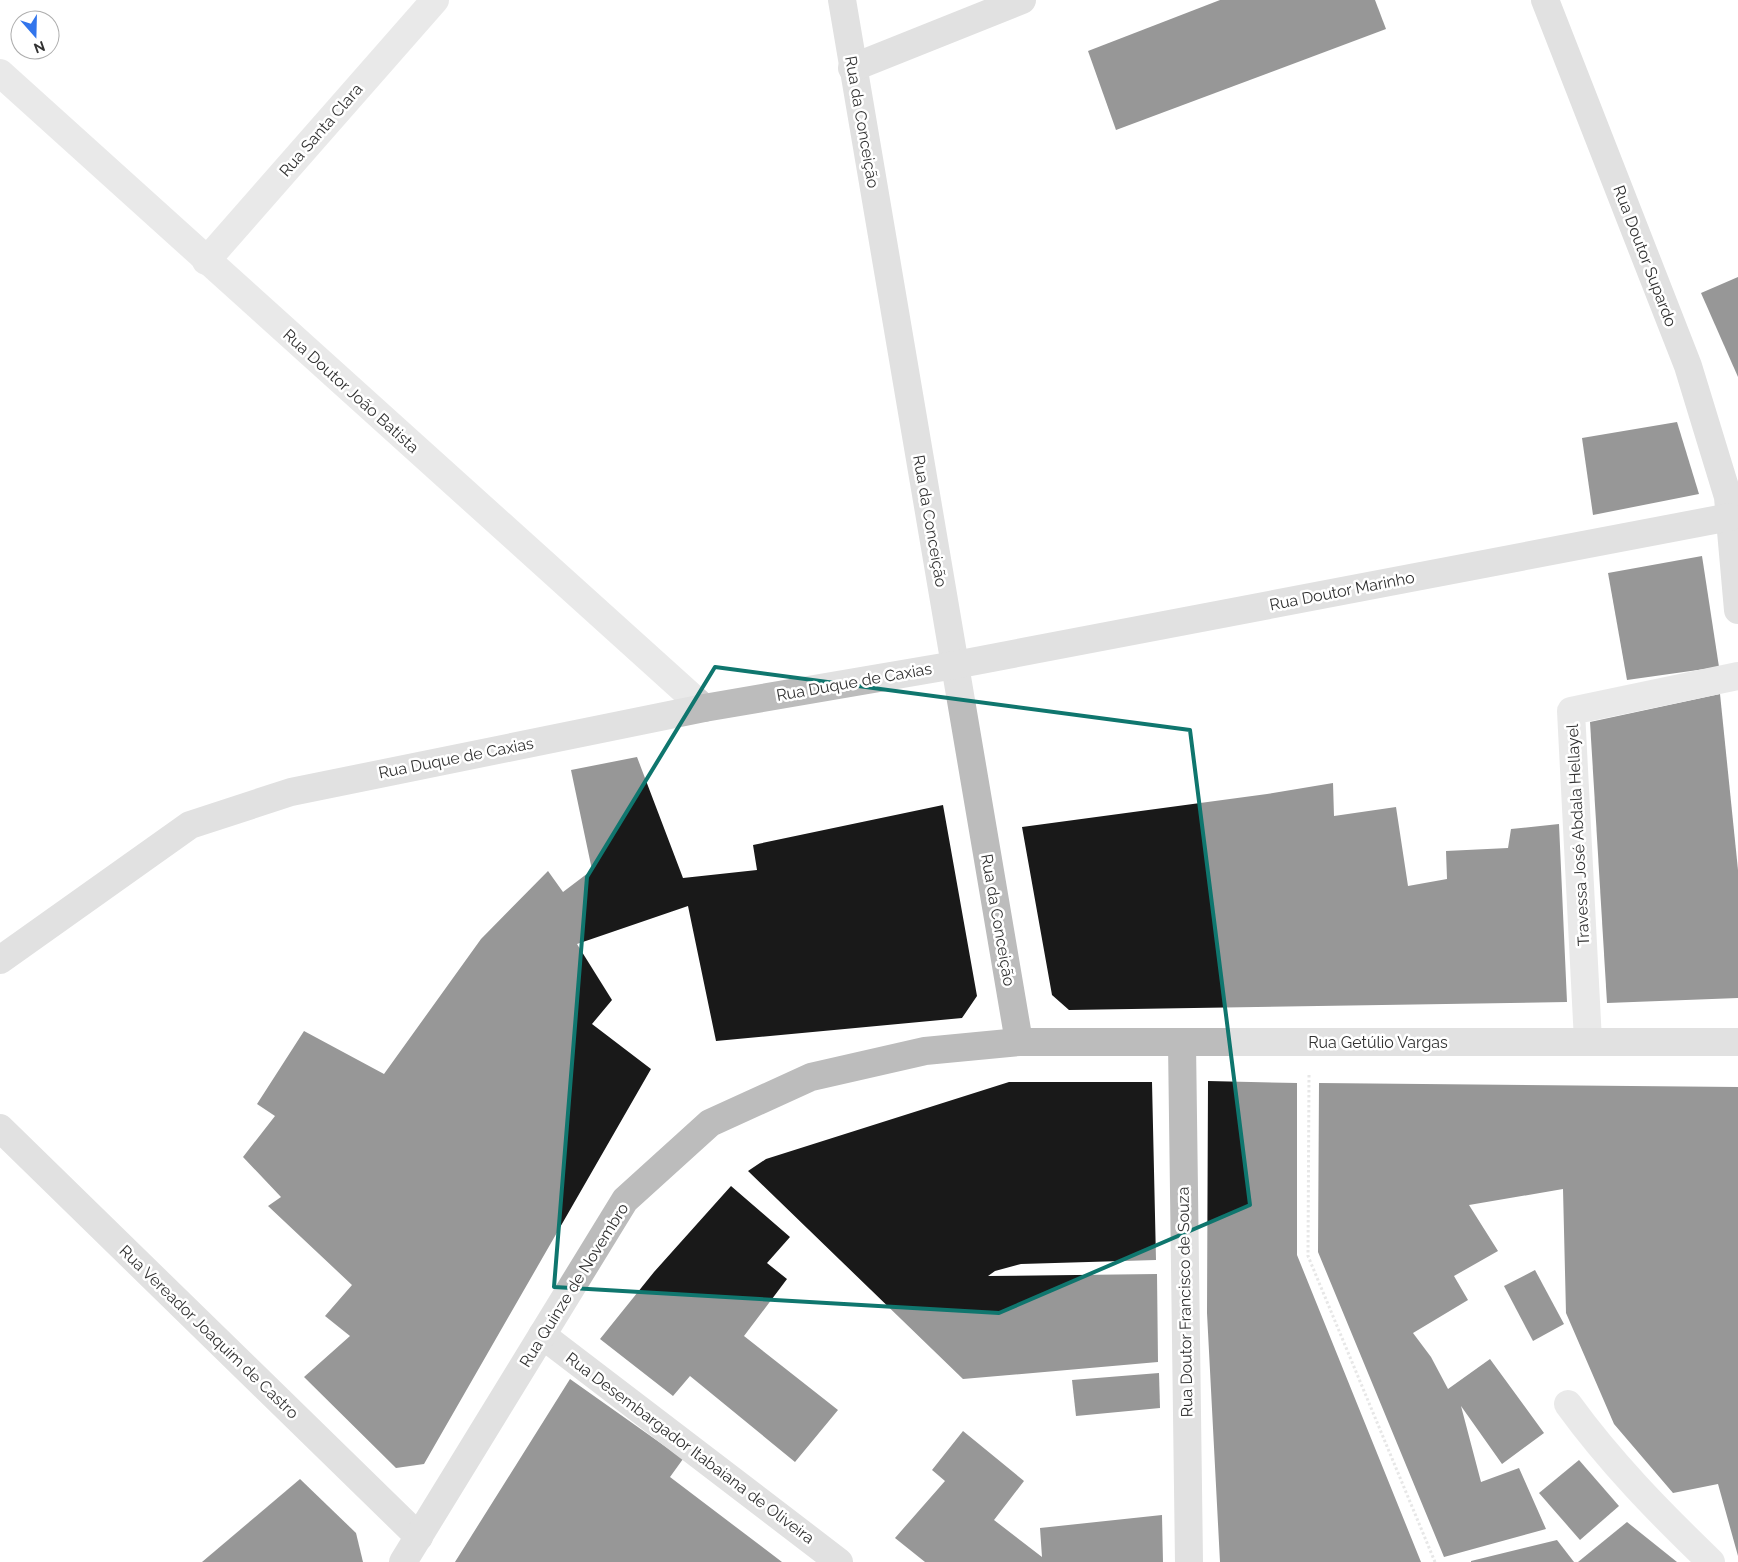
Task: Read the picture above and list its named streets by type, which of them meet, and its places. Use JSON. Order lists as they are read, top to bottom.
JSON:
{
  "streets": {
    "main road": [
      "Rua da Conceição",
      "Rua Doutor Supardo",
      "Rua Doutor Marinho",
      "Rua Duque de Caxias",
      "Rua Getúlio Vargas",
      "Rua Quinze de Novembro",
      "Rua Doutor Francisco de Souza",
      "Rua Vereador Joaquim de Castro",
      "Rua Desembargador Itabaiana de Oliveira"
    ],
    "street": ["Rua Santa Clara", "Rua Doutor João Batista", "Travessa José Abdala Hellayel"]
  },
  "crossings": [
    ["Rua da Conceição", "Rua Doutor Marinho"],
    ["Rua da Conceição", "Rua Duque de Caxias"],
    ["Rua da Conceição", "Rua Getúlio Vargas"],
    ["Rua da Conceição", "Rua Quinze de Novembro"],
    ["Rua Santa Clara", "Rua Doutor João Batista"],
    ["Rua Doutor Supardo", "Rua Doutor Marinho"],
    ["Rua Doutor João Batista", "Rua Duque de Caxias"],
    ["Rua Doutor Marinho", "Rua Duque de Caxias"],
    ["Travessa José Abdala Hellayel", "Rua Getúlio Vargas"],
    ["Rua Getúlio Vargas", "Rua Quinze de Novembro"],
    ["Rua Getúlio Vargas", "Rua Doutor Francisco de Souza"],
    ["Rua Quinze de Novembro", "Rua Vereador Joaquim de Castro"],
    ["Rua Quinze de Novembro", "Rua Desembargador Itabaiana de Oliveira"]
  ],
  "north": "bottom"
}
